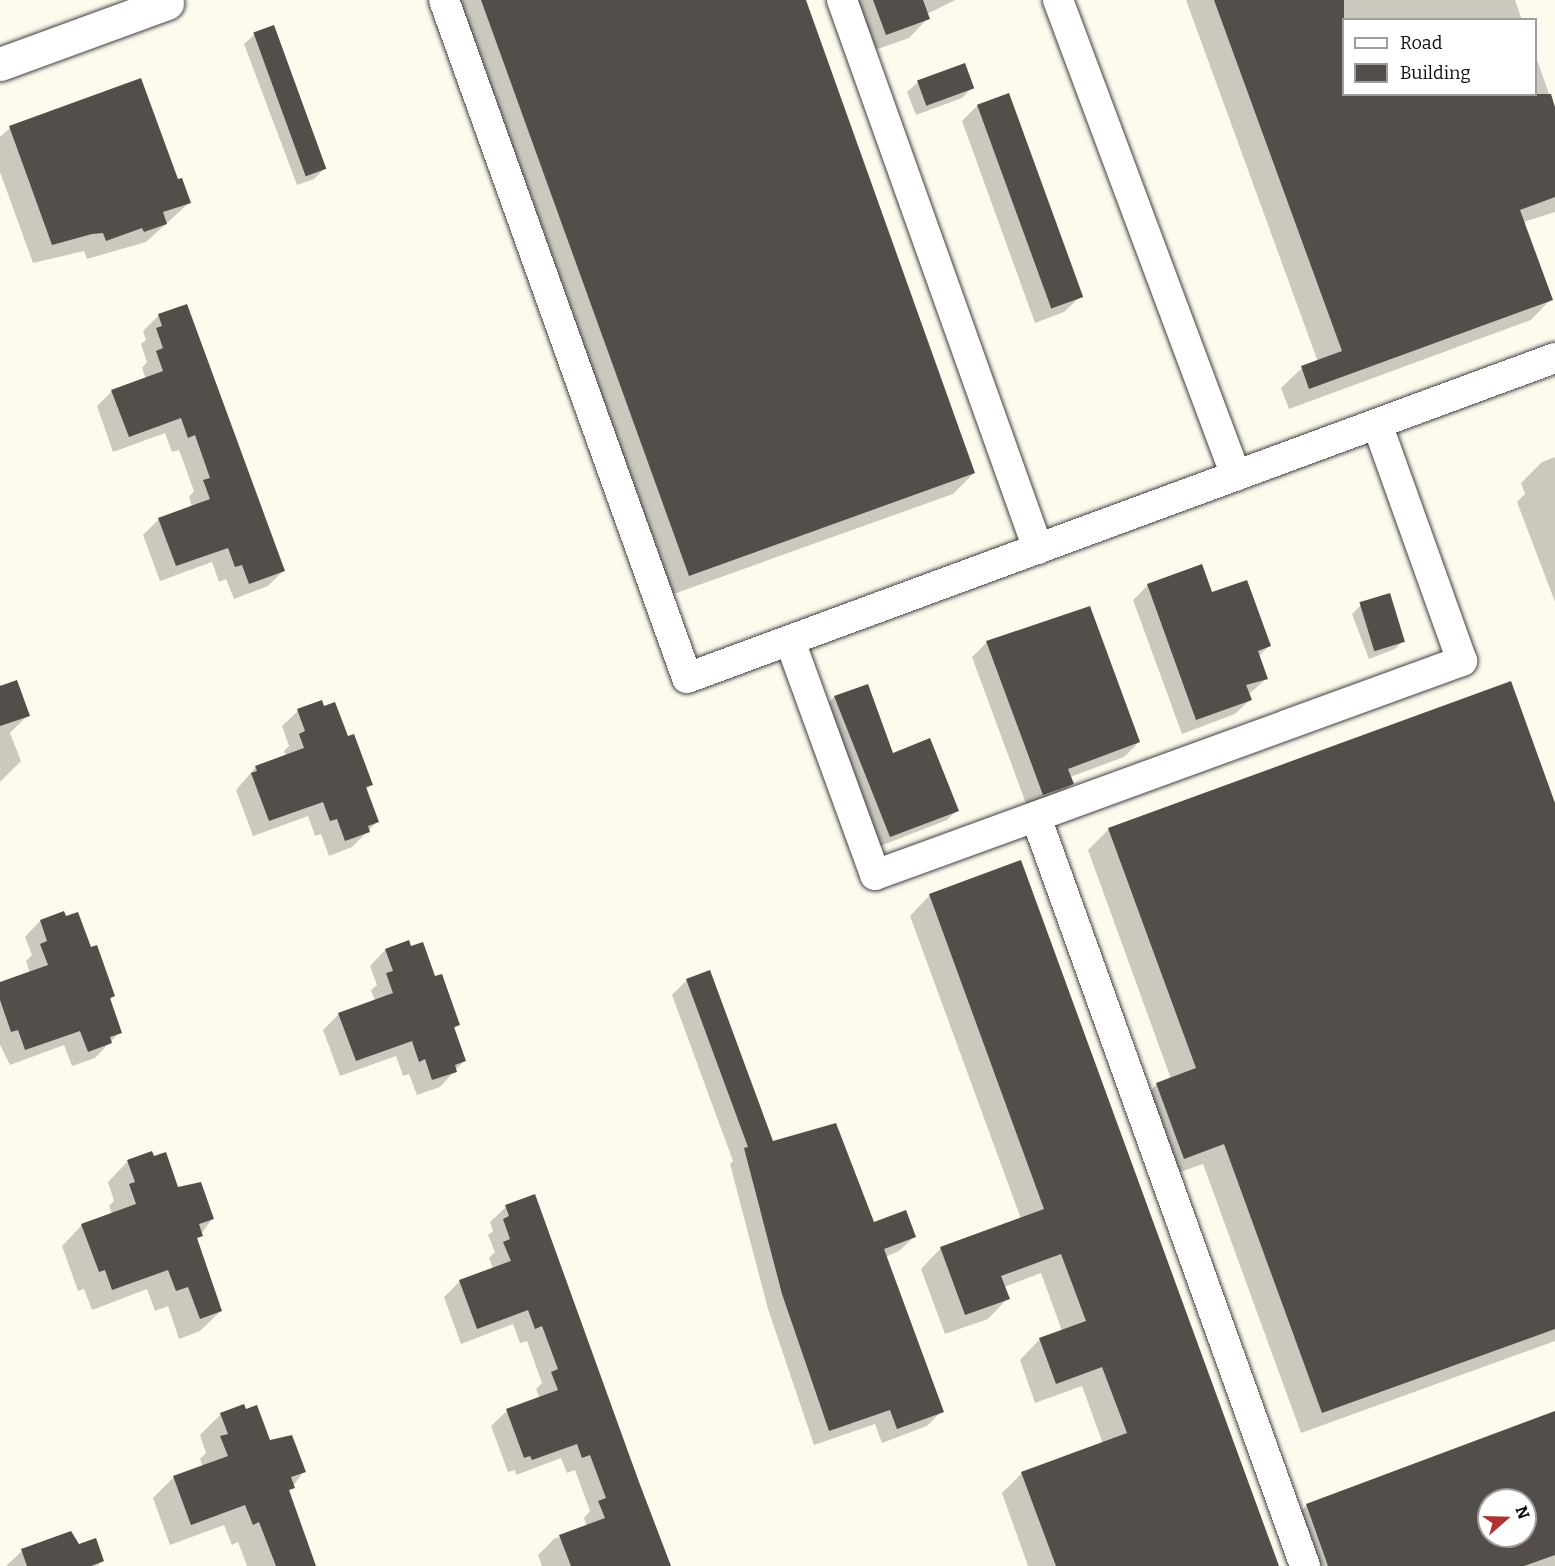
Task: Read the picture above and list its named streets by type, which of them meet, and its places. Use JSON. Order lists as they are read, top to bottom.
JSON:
{
  "legend": ["Road", "Building"],
  "north": "right"
}
